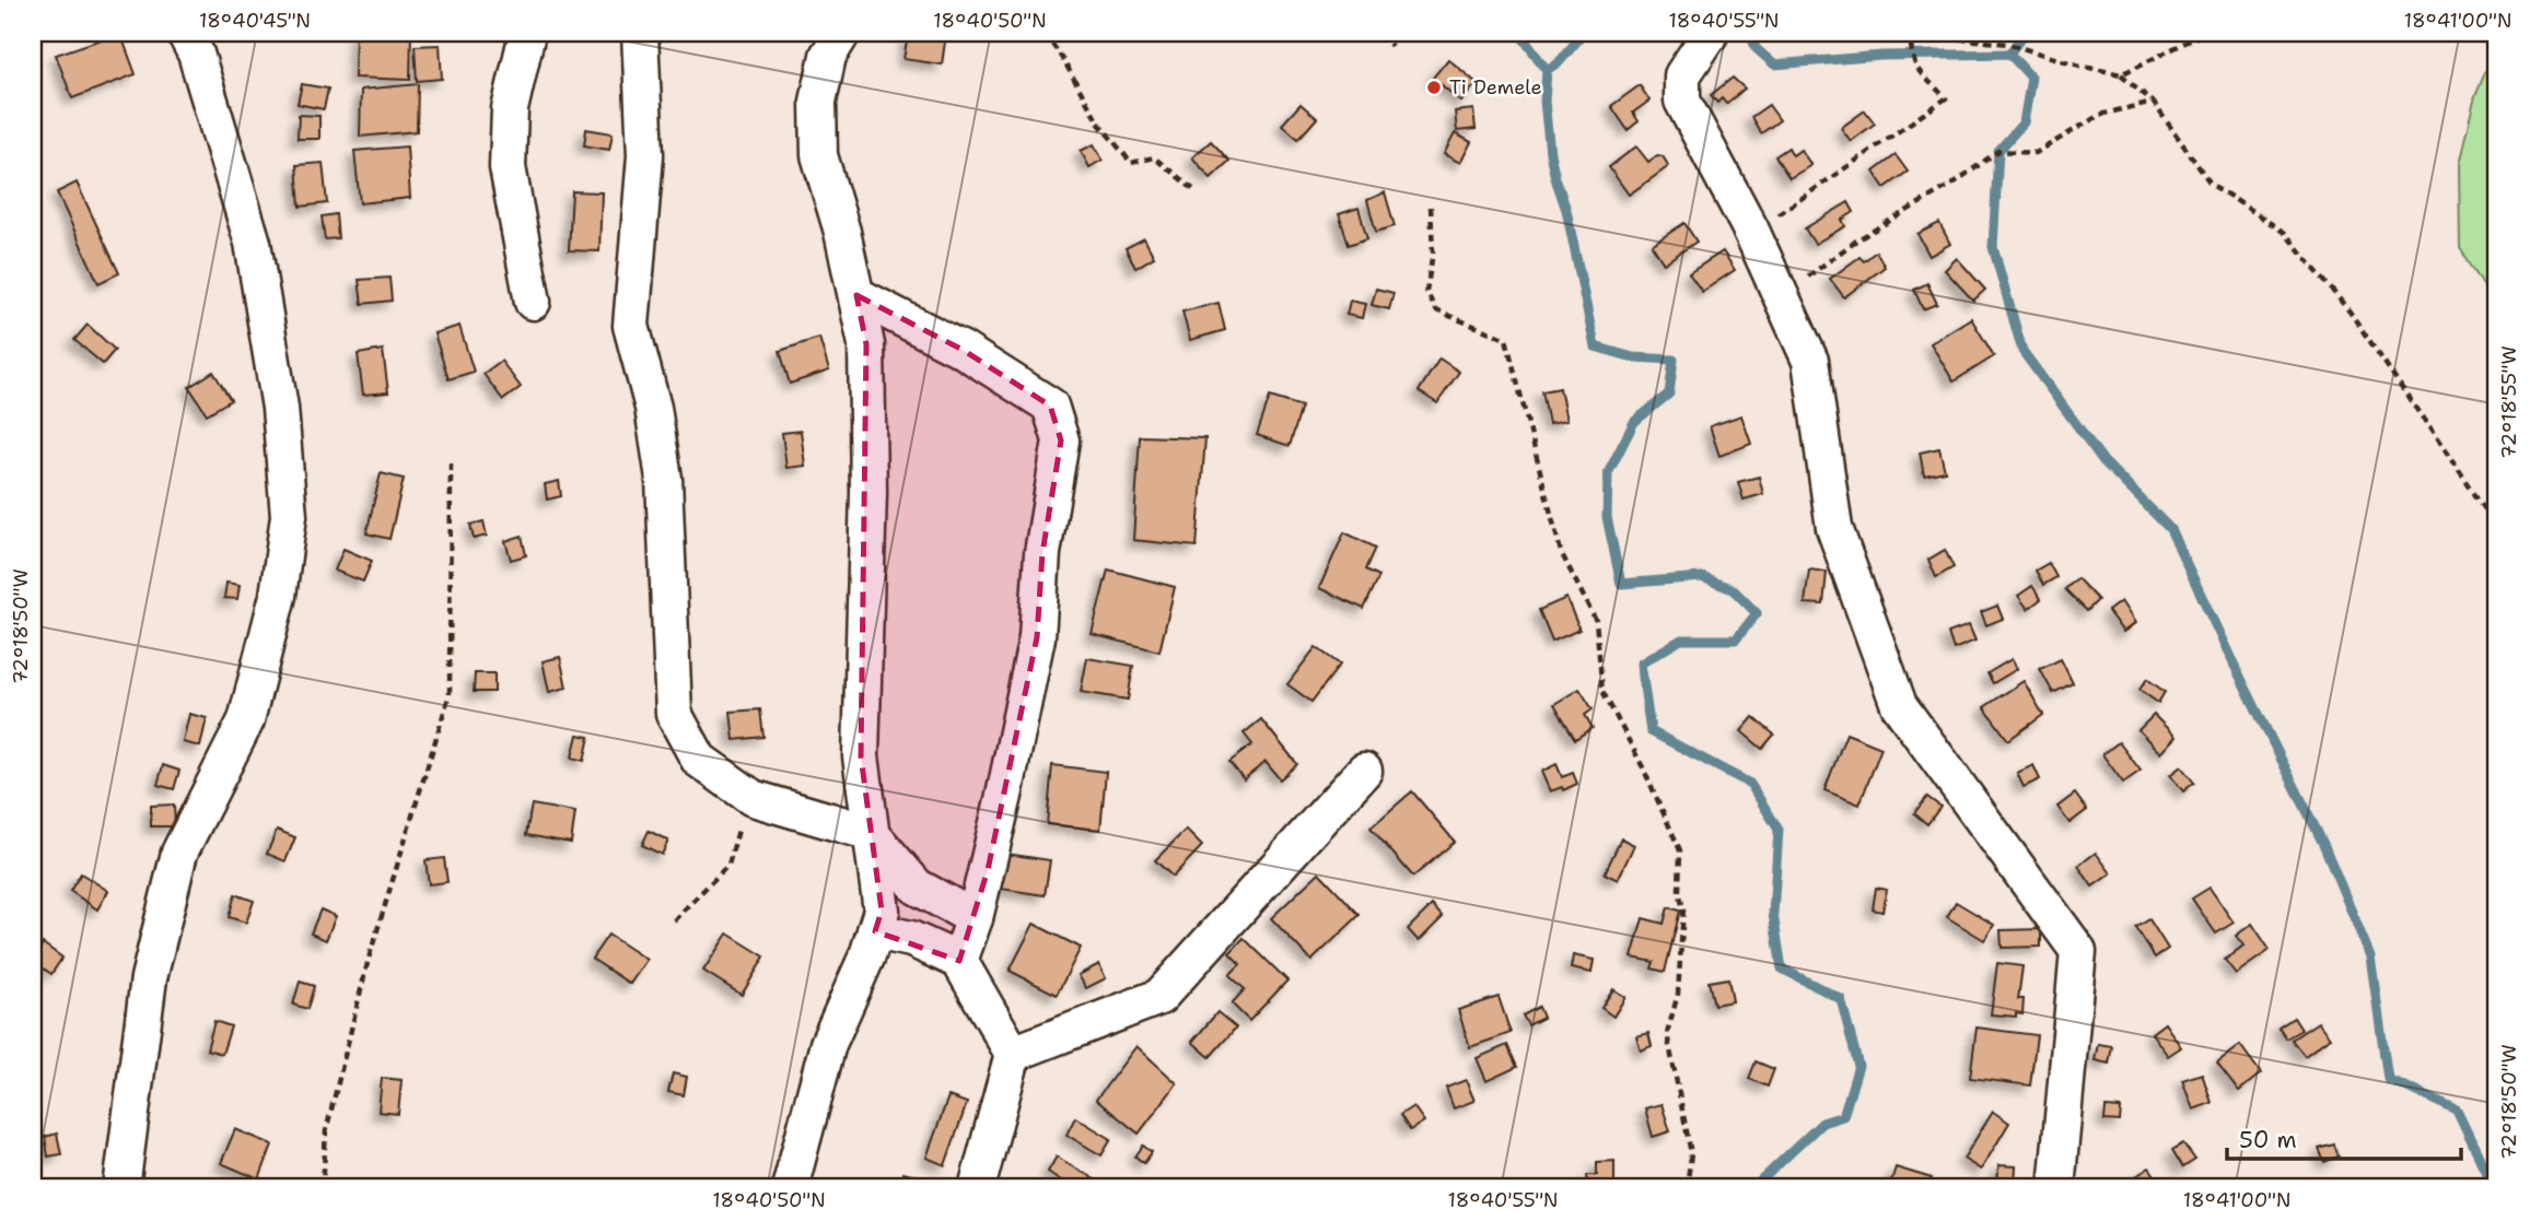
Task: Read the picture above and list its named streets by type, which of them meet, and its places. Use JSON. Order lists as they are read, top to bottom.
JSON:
{
  "places": ["Ti Demele"],
  "scale_bar": "50 m",
  "coordinates": [
    "18°40'45\"N",
    "18°40'50\"N",
    "18°40'55\"N",
    "18°41'00\"N",
    "72°18'55\"W",
    "72°18'50\"W"
  ]
}
